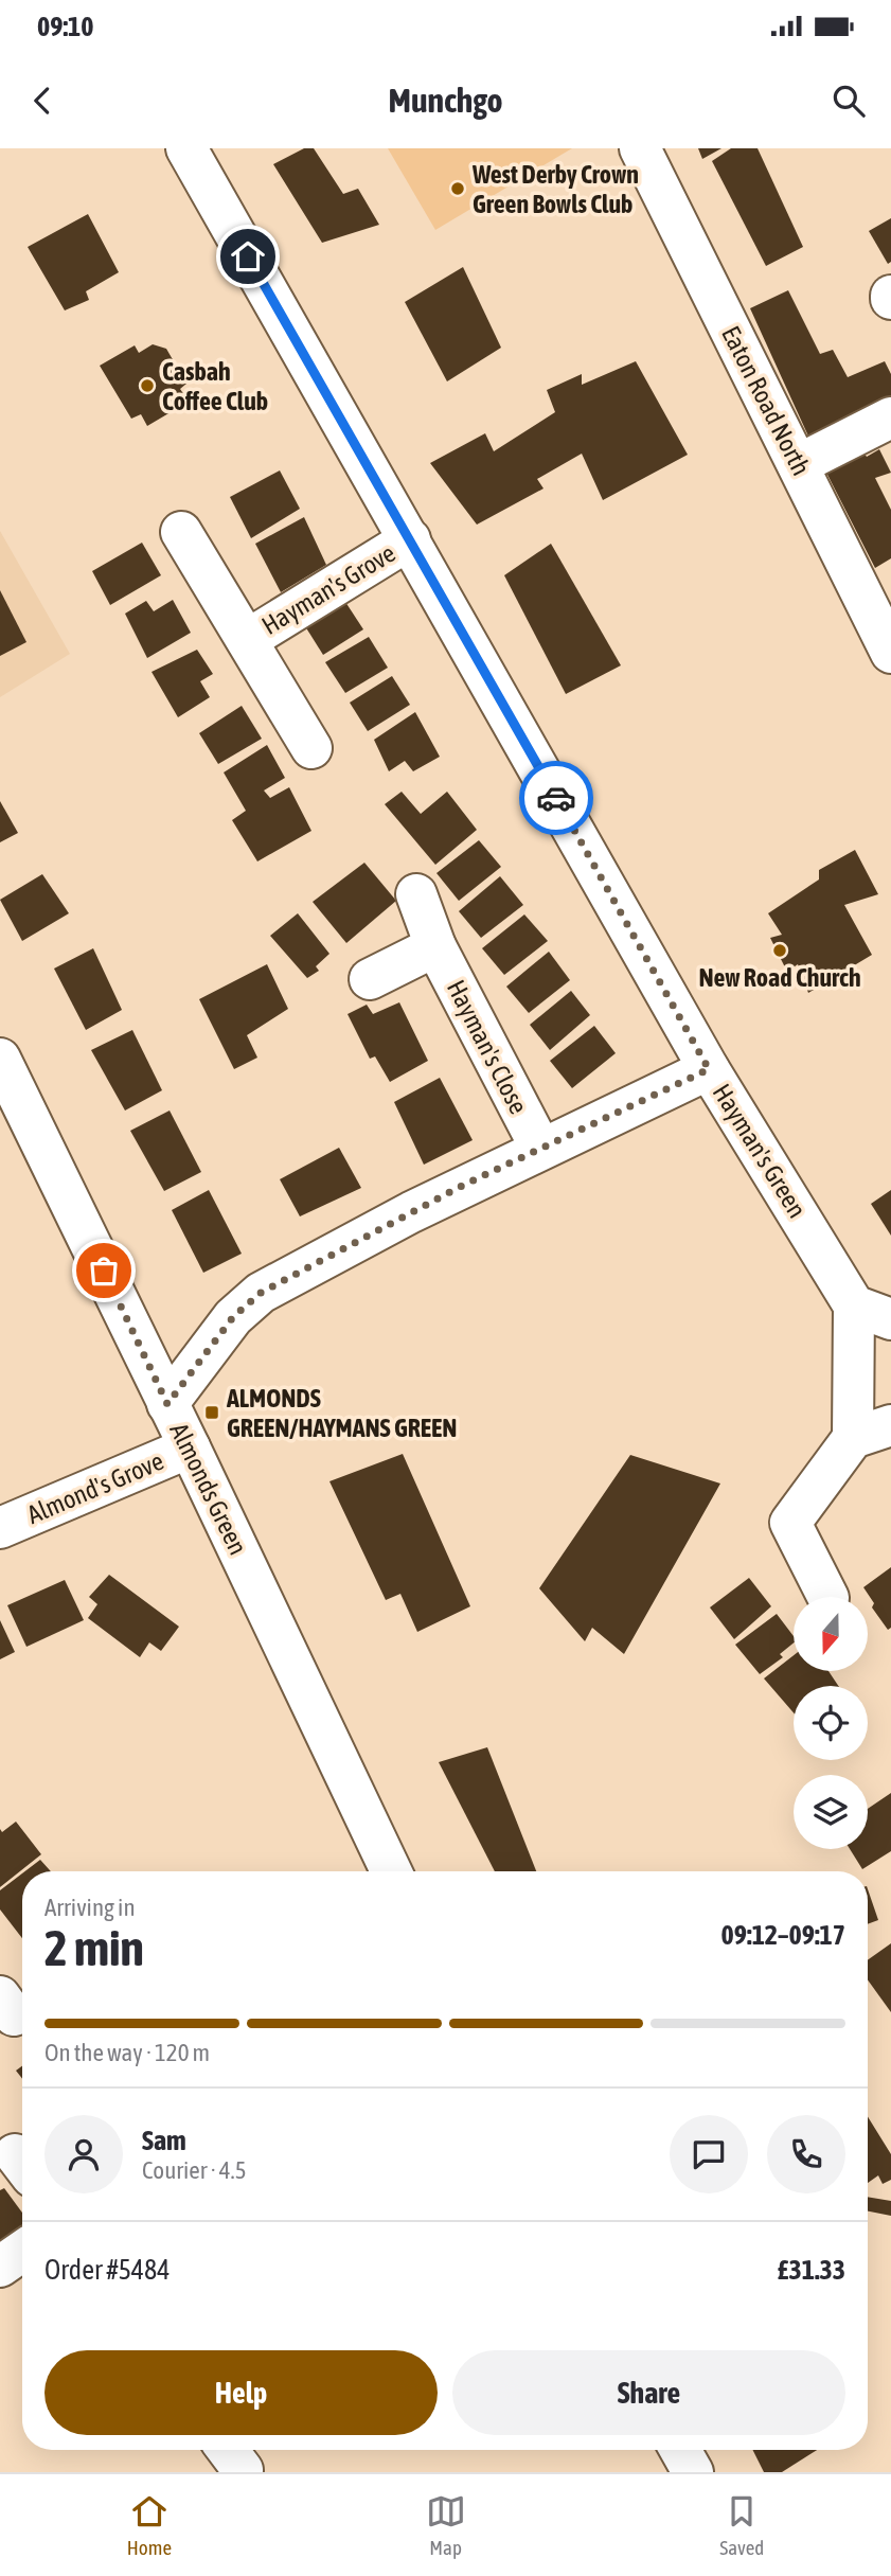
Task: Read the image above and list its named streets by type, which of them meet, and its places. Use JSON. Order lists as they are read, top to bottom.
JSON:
{
  "streets": {
    "street": [
      "Eaton Road North",
      "Hayman's Grove",
      "Hayman's Close",
      "Hayman's Green",
      "Almond's Grove",
      "Almonds Green"
    ]
  },
  "crossings": [
    ["Hayman's Grove", "Hayman's Green"],
    ["Almond's Grove", "Almonds Green"]
  ],
  "places": {
    "other": ["West Derby Crown Green Bowls Club", "Casbah Coffee Club", "New Road Church"],
    "transit": ["ALMONDS GREEN/HAYMANS GREEN"]
  },
  "north": "bottom",
  "page": {
    "status": "09:10",
    "header": "Munchgo",
    "heading": ["2 min", "Arriving in", "09:12–09:17"],
    "panel": [
      "Sam",
      "Courier · 4.5",
      "Order #5484",
      "£31.33"
    ],
    "bar": "On the way · 120 m",
    "buttons": ["Help", "Share"],
    "tabs": ["Home", "Map", "Saved"]
  }
}
